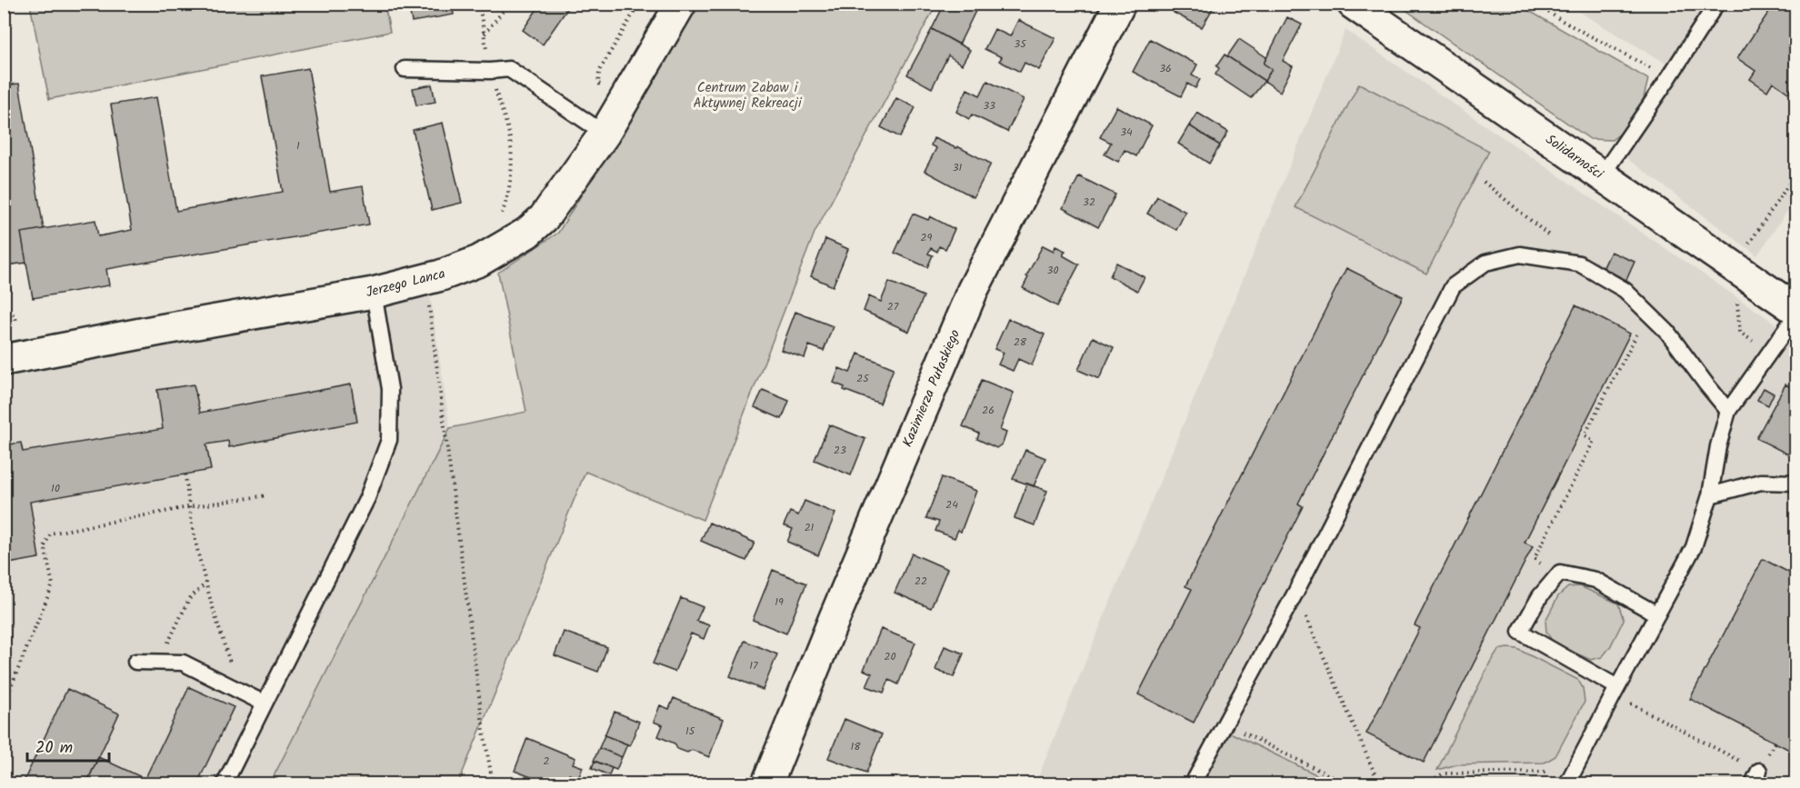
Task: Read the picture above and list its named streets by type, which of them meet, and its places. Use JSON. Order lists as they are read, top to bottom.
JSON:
{
  "streets": {
    "street": ["Solidarności", "Jerzego Lanca", "Kazimierza Pułaskiego"]
  },
  "parks": ["Centrum Zabaw i Aktywnej Rekreacji"],
  "house_numbers": [
    "35",
    "36",
    "33",
    "34",
    "1",
    "31",
    "32",
    "29",
    "30",
    "27",
    "28",
    "25",
    "26",
    "23",
    "10",
    "24",
    "21",
    "22",
    "19",
    "20",
    "17",
    "15",
    "18",
    "2"
  ],
  "scale_bar": "20 m"
}
